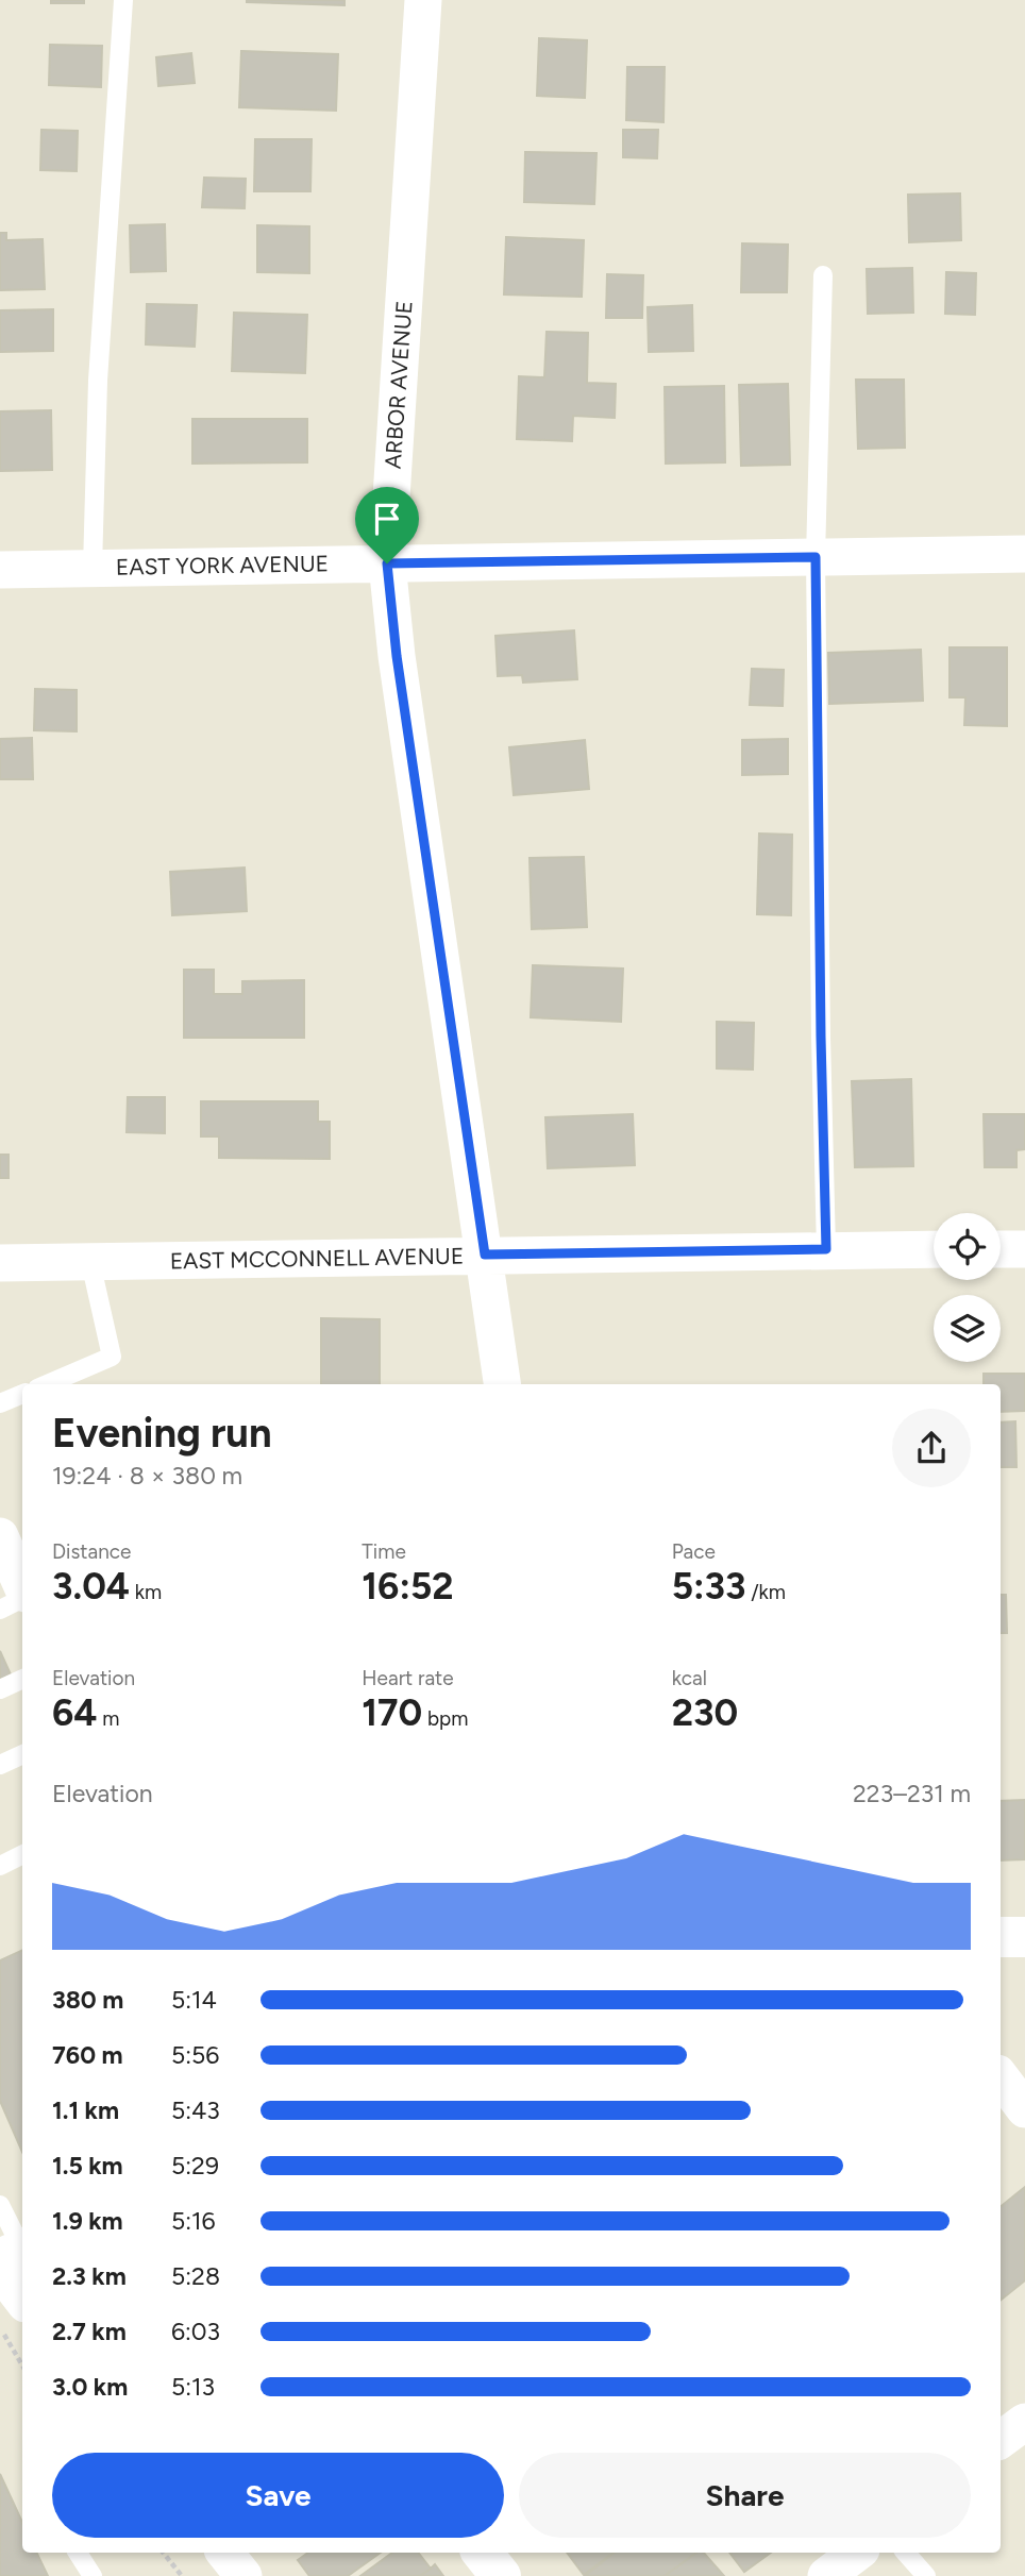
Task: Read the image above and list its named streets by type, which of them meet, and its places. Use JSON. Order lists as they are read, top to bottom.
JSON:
{
  "streets": {
    "street": ["ARBOR AVENUE", "EAST YORK AVENUE", "EAST MCCONNELL AVENUE"]
  },
  "crossings": [
    ["ARBOR AVENUE", "EAST YORK AVENUE"],
    ["ARBOR AVENUE", "EAST MCCONNELL AVENUE"]
  ],
  "page": {
    "heading": ["Evening run", "19:24 · 8 × 380 m"],
    "stats": [
      ["Distance", "3.04 km"],
      ["Time", "16:52"],
      ["Pace", "5:33 /km"],
      ["Elevation", "64 m"],
      ["Heart rate", "170 bpm"],
      ["kcal", "230"]
    ],
    "chart": ["Elevation", "223–231 m"],
    "list": [
      {
        "name": "380 m",
        "note": "5:14"
      },
      {
        "name": "760 m",
        "note": "5:56"
      },
      {
        "name": "1.1 km",
        "note": "5:43"
      },
      {
        "name": "1.5 km",
        "note": "5:29"
      },
      {
        "name": "1.9 km",
        "note": "5:16"
      },
      {
        "name": "2.3 km",
        "note": "5:28"
      },
      {
        "name": "2.7 km",
        "note": "6:03"
      },
      {
        "name": "3.0 km",
        "note": "5:13"
      }
    ],
    "buttons": ["Save", "Share"]
  }
}
